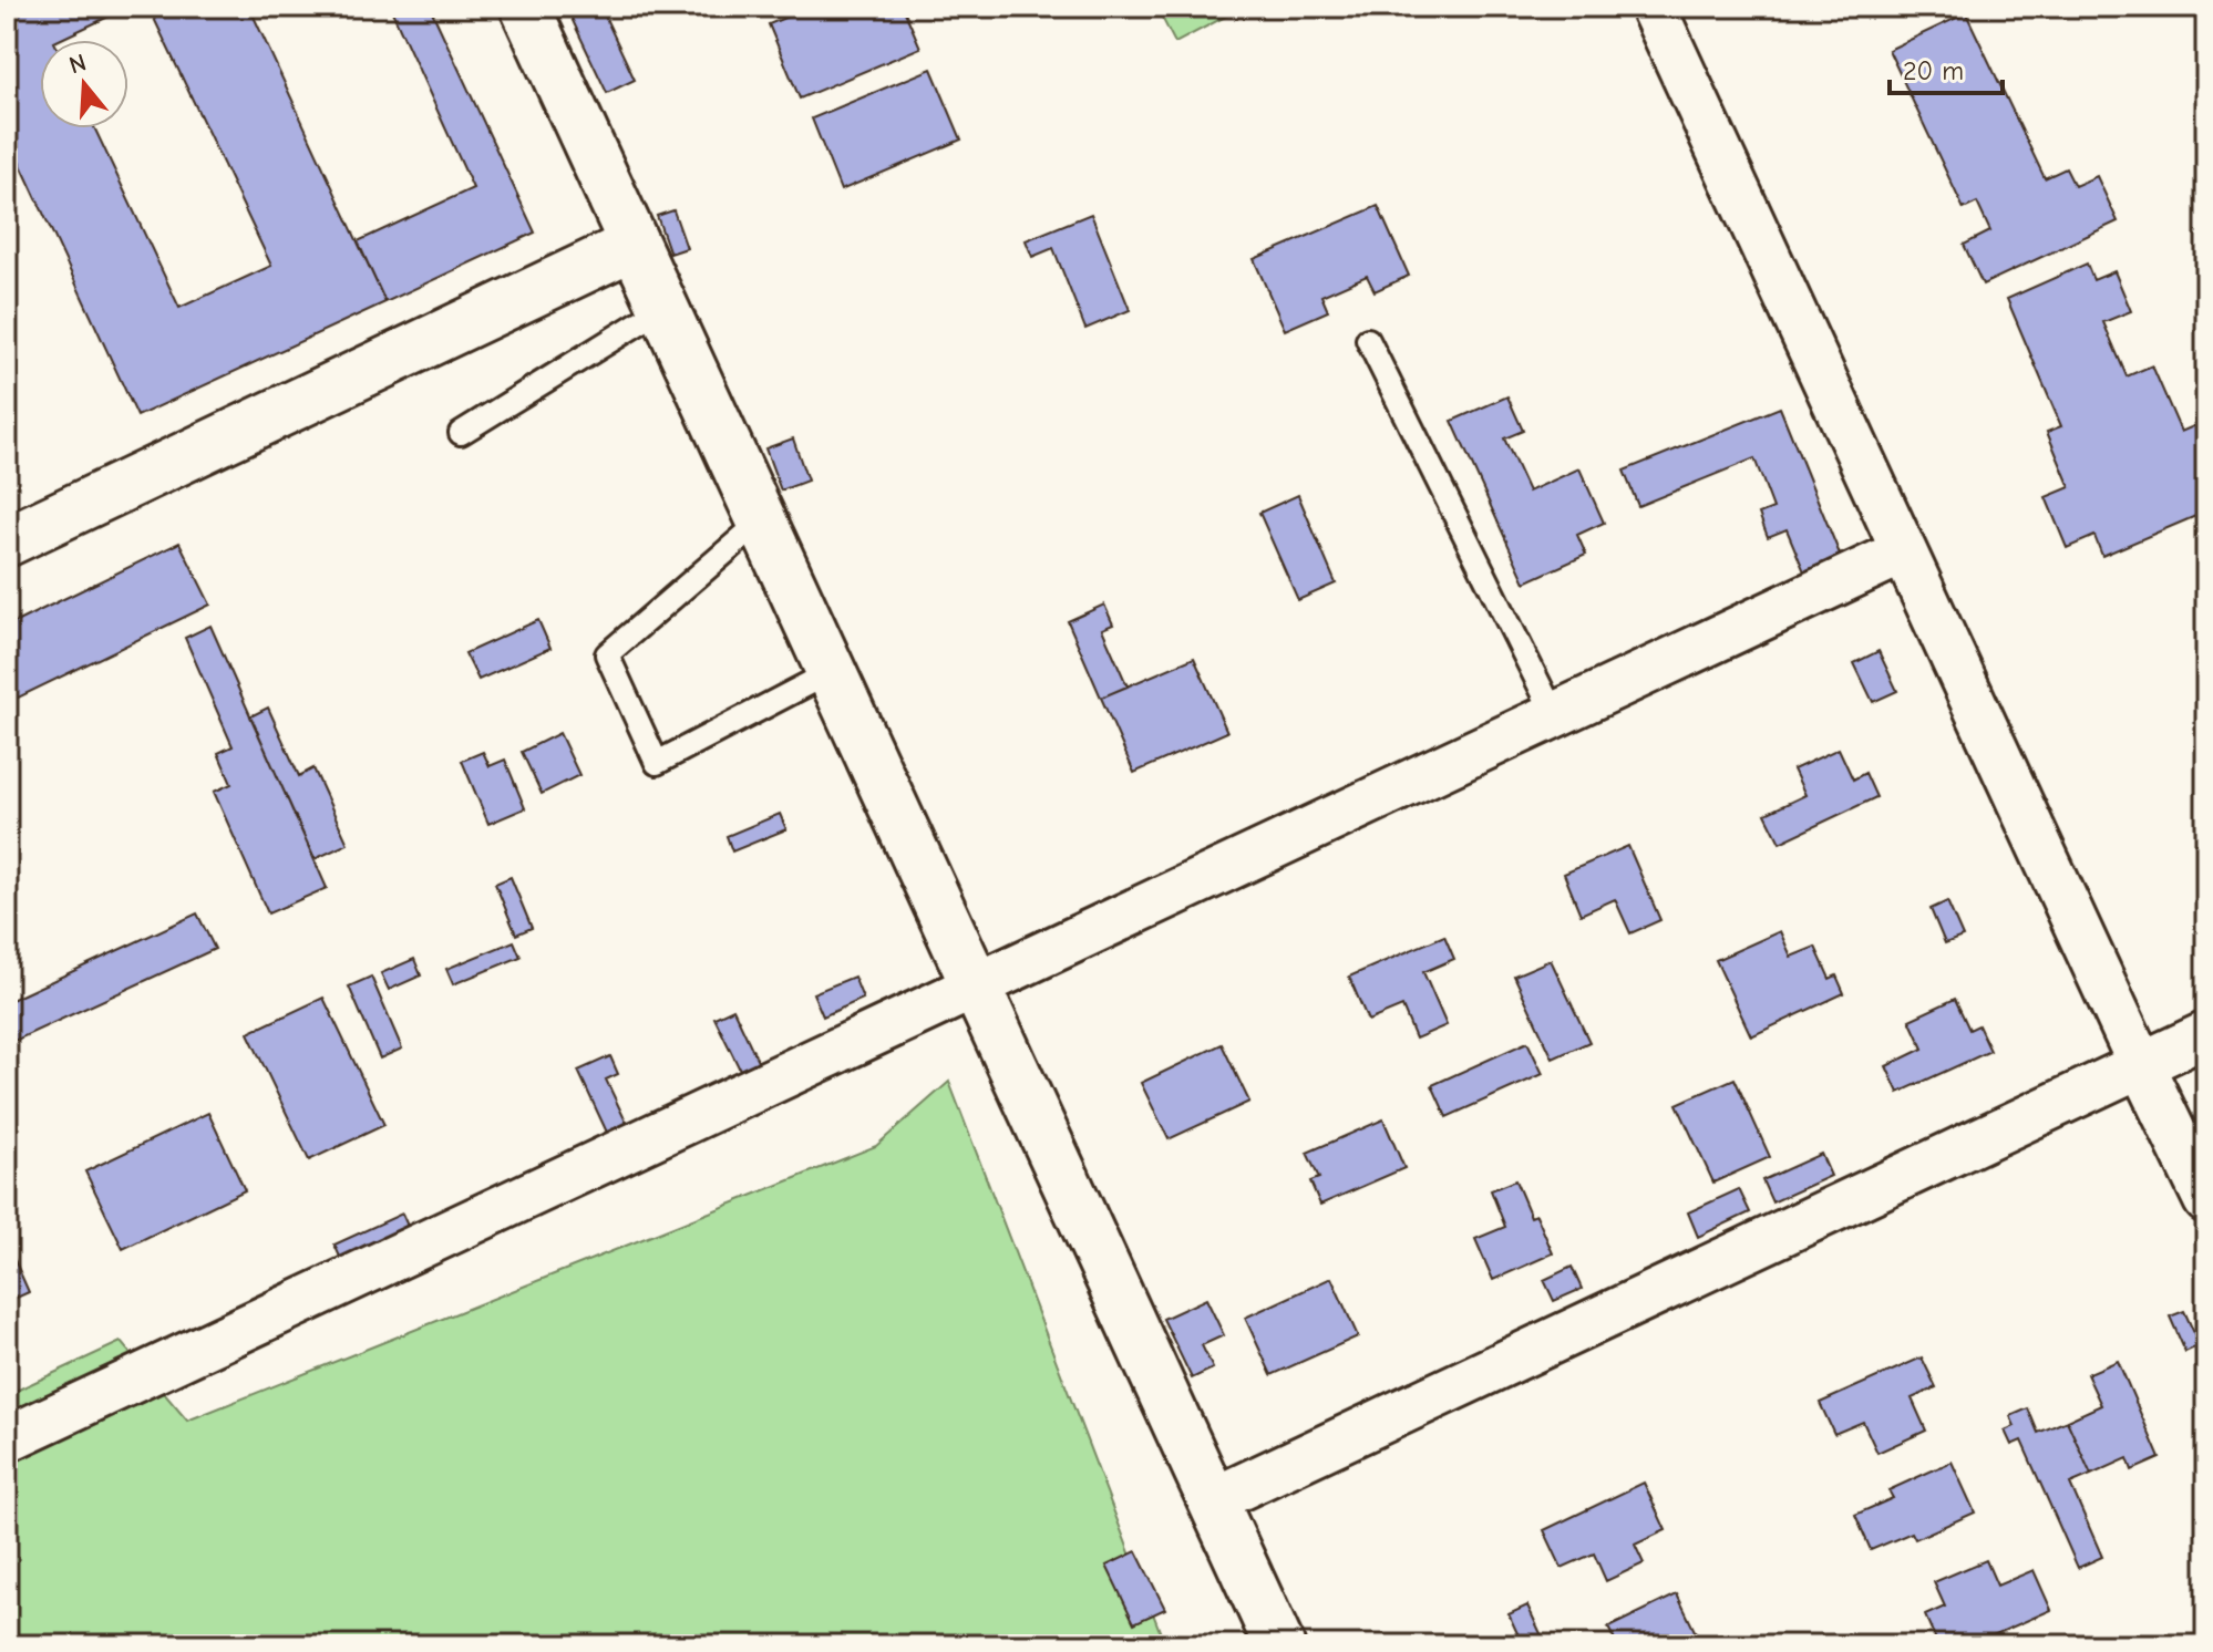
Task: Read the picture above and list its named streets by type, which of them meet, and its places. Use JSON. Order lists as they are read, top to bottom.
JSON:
{
  "scale_bar": "20 m",
  "north": "top"
}
